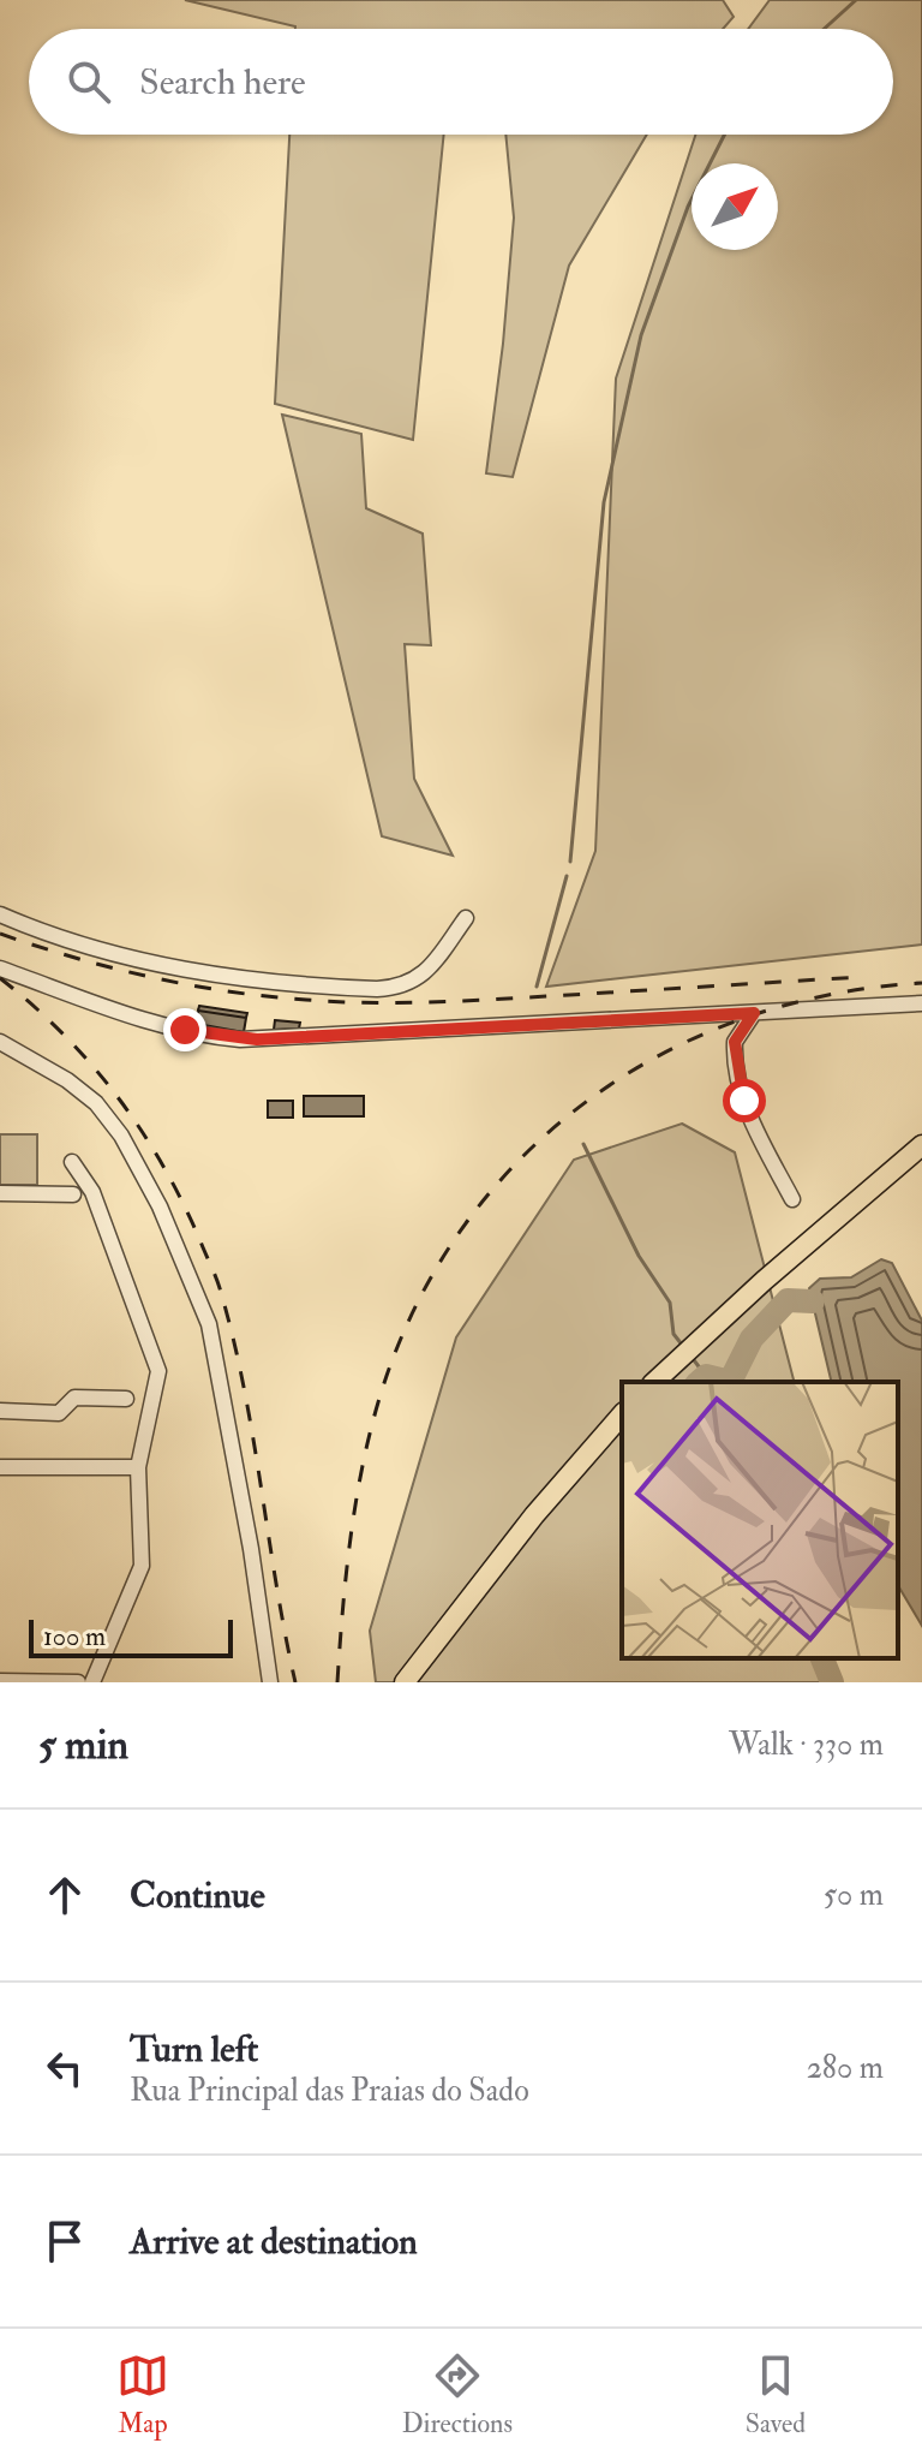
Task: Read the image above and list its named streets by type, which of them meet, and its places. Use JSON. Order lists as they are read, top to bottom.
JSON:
{
  "scale_bar": "100 m",
  "north": "top right",
  "page": {
    "search": "Search here",
    "scale": "100 m",
    "heading": ["5 min", "Walk · 330 m"],
    "list": [
      ["Continue", "50 m"],
      ["Turn left", "Rua Principal das Praias do Sado", "280 m"],
      "Arrive at destination"
    ],
    "nav": ["Map", "Directions", "Saved"]
  }
}
